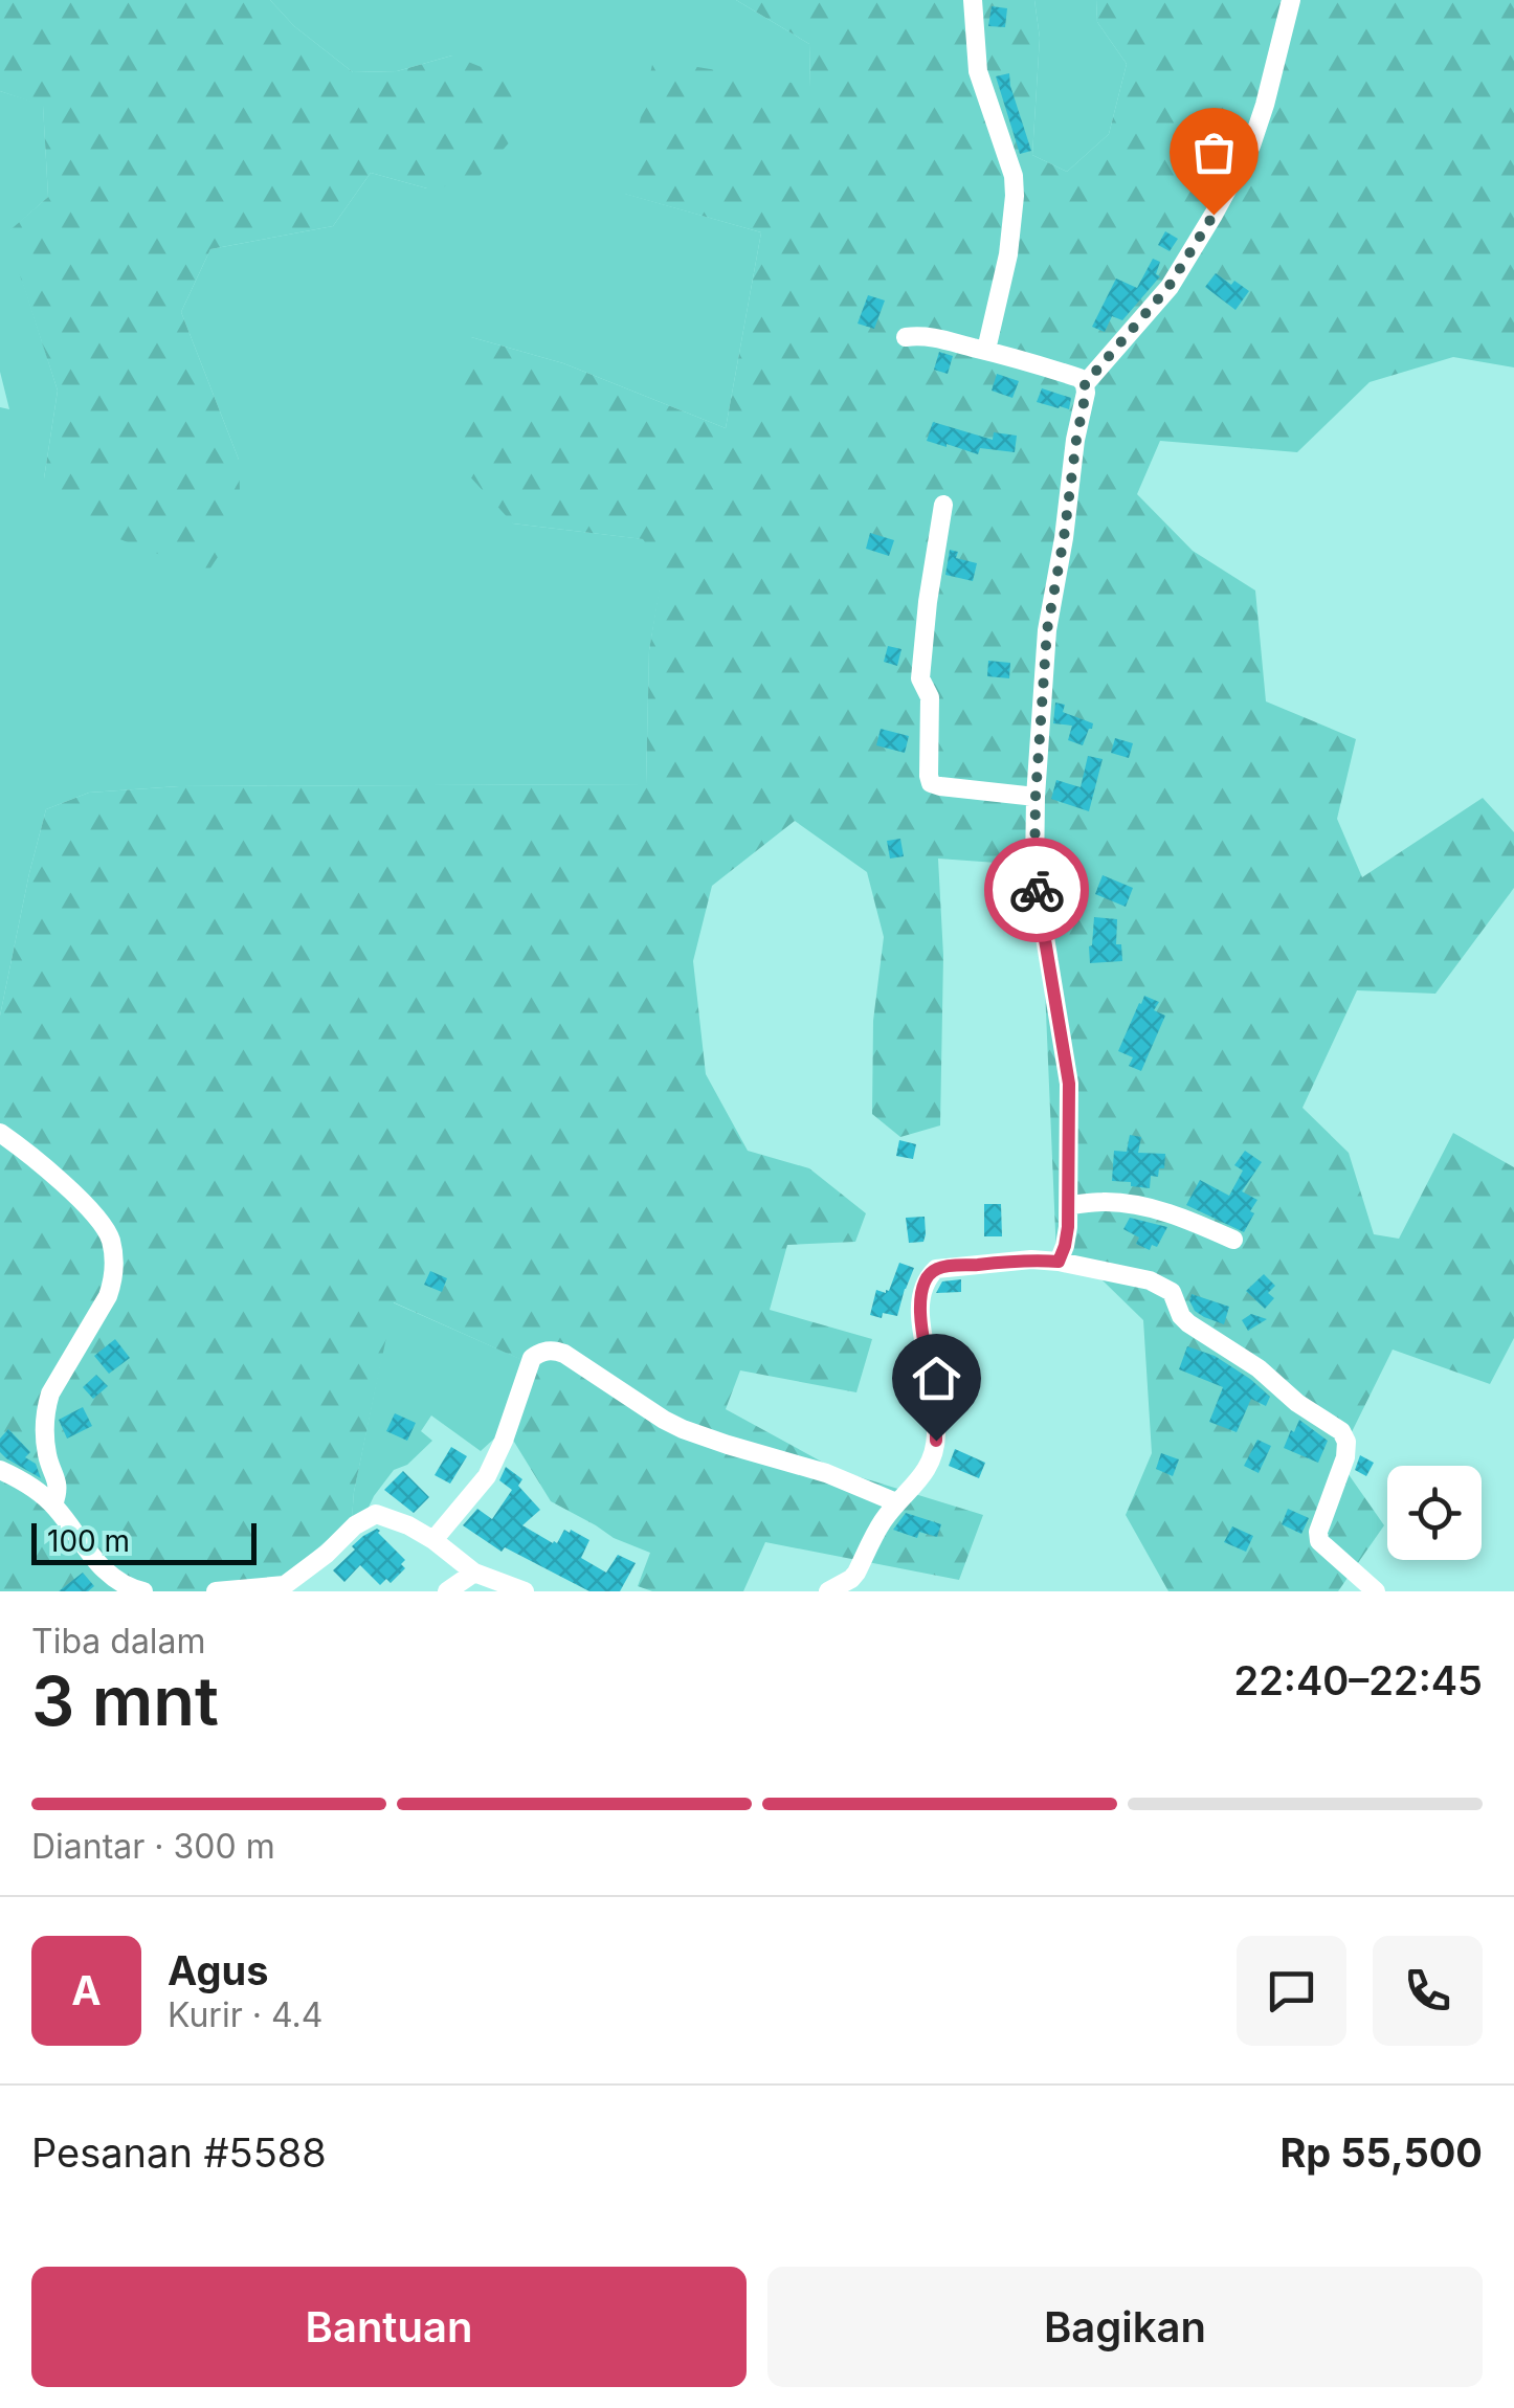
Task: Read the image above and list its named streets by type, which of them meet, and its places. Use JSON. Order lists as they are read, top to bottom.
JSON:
{
  "scale_bar": "100 m",
  "page": {
    "scale": "100 m",
    "heading": ["3 mnt", "Tiba dalam", "22:40–22:45"],
    "panel": [
      "Agus",
      "Kurir · 4.4",
      "Pesanan #5588",
      "Rp 55,500"
    ],
    "bar": "Diantar · 300 m",
    "round": "A",
    "buttons": ["Bantuan", "Bagikan"]
  }
}
